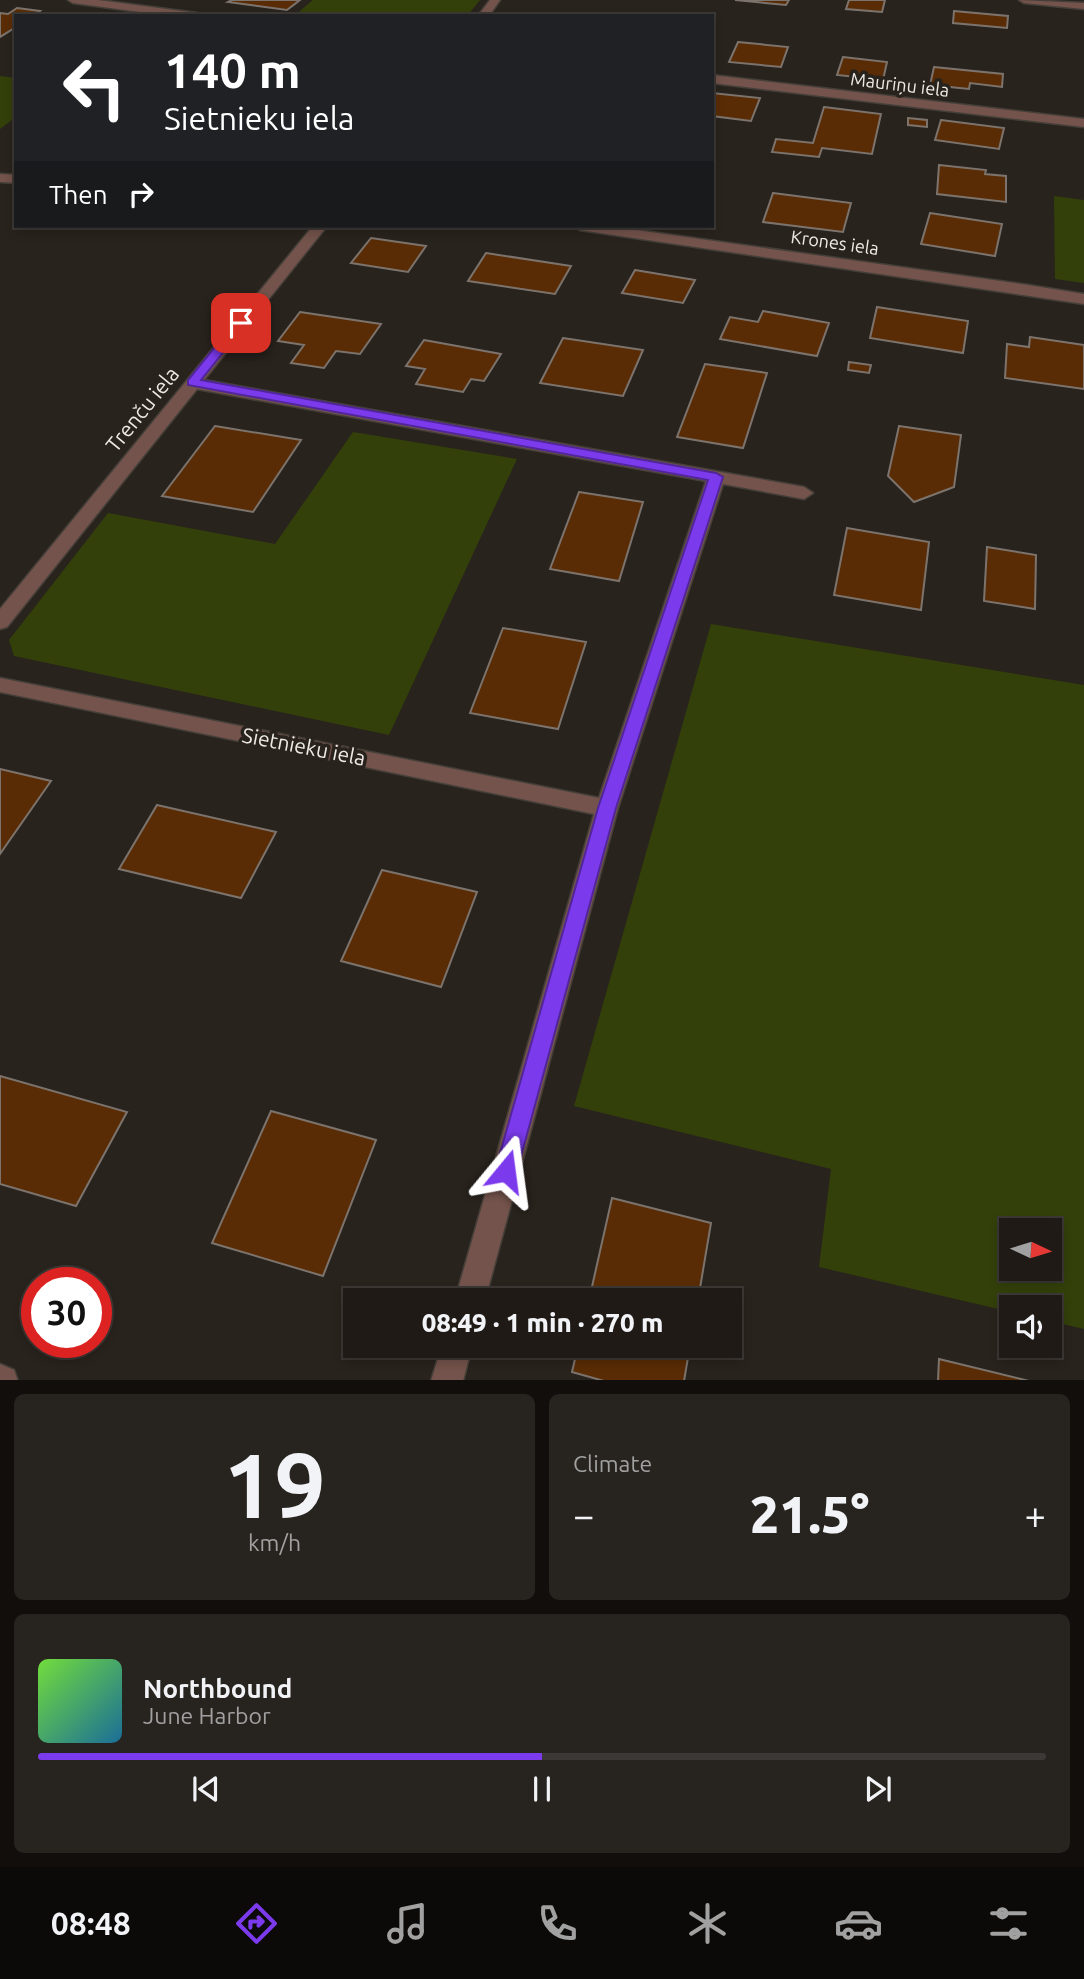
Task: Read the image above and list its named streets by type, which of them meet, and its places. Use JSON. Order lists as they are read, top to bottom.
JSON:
{
  "streets": {
    "street": [
      "Mauriņu iela",
      "Krones iela",
      "Trenču iela",
      "Sietnieku iela"
    ]
  },
  "north": "right",
  "page": {
    "turn": ["140 m", "Sietnieku iela"],
    "then": "Then",
    "limit": "30",
    "trip": "08:49 · 1 min · 270 m",
    "tile": [
      ["19", "km/h"],
      "Climate"
    ],
    "heat": ["−", "21.5°", "+"],
    "song": ["Northbound", "June Harbor"],
    "tabs": "08:48"
  }
}
